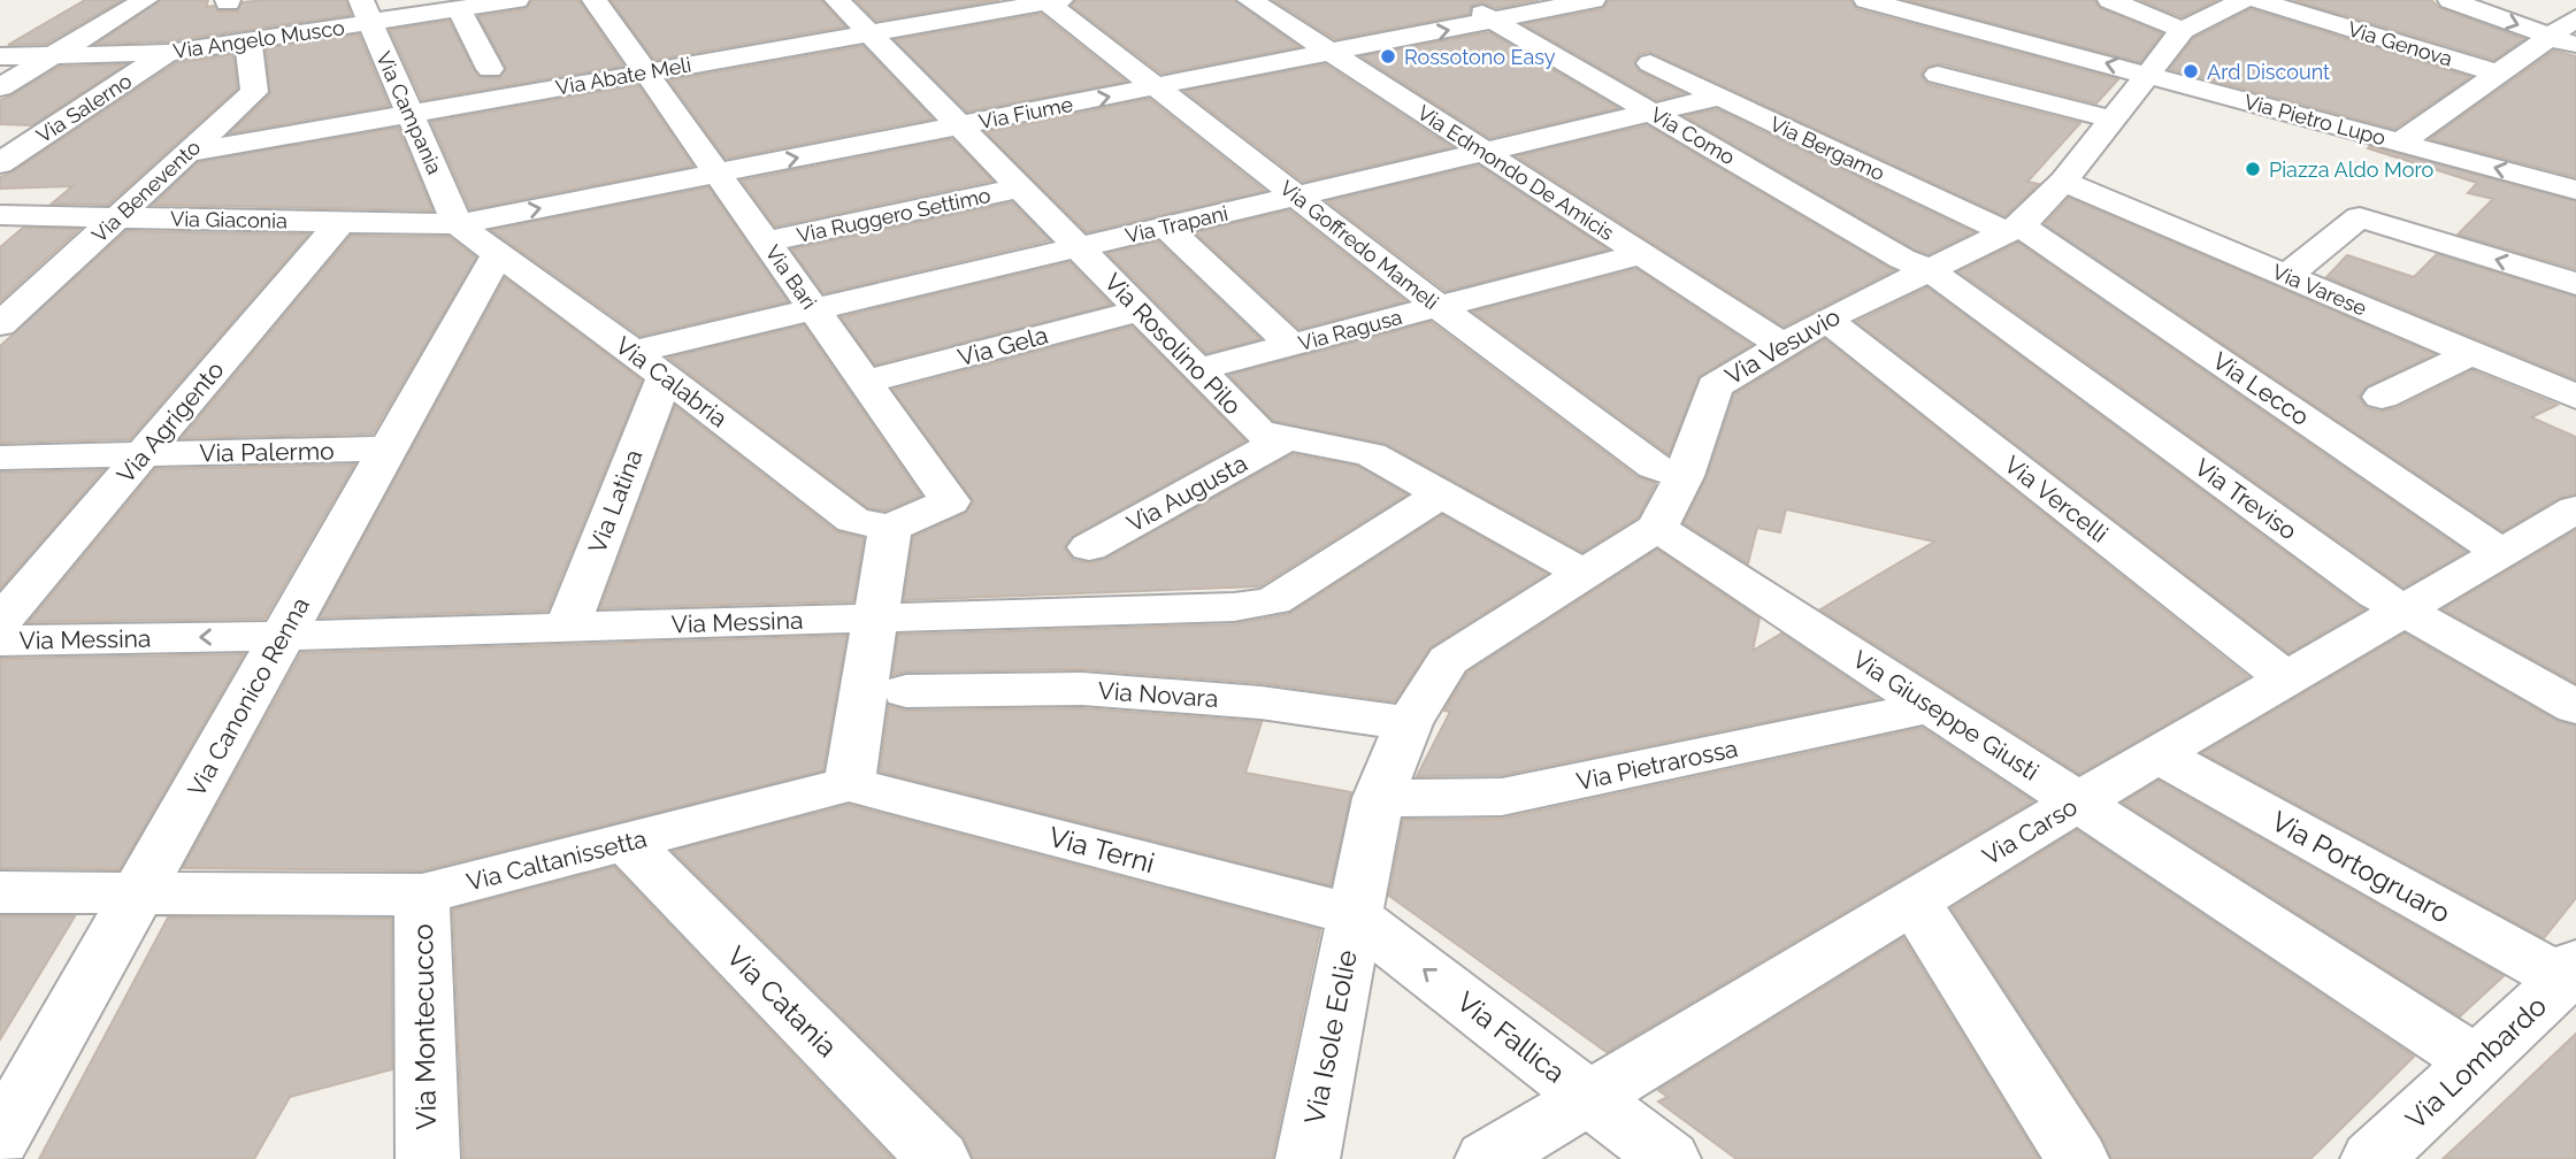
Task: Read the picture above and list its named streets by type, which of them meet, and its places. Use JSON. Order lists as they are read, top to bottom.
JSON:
{
  "streets": {
    "street": [
      "Via Angelo Musco",
      "Via Genova",
      "Via Abate Meli",
      "Via Salerno",
      "Via Campania",
      "Via Fiume",
      "Via Pietro Lupo",
      "Via Como",
      "Via Bergamo",
      "Via Edmondo De Amicis",
      "Via Benevento",
      "Via Ruggero Settimo",
      "Via Giaconia",
      "Via Trapani",
      "Via Goffredo Mameli",
      "Via Bari",
      "Via Varese",
      "Via Ragusa",
      "Via Rosolino Pilo",
      "Via Gela",
      "Via Vesuvio",
      "Via Calabria",
      "Via Lecco",
      "Via Agrigento",
      "Via Palermo",
      "Via Augusta",
      "Via Vercelli",
      "Via Treviso",
      "Via Latina",
      "Via Messina",
      "Via Novara",
      "Via Canonico Renna",
      "Via Giuseppe Giusti",
      "Via Pietrarossa",
      "Via Carso",
      "Via Terni",
      "Via Caltanissetta",
      "Via Portogruaro",
      "Via Catania",
      "Via Montecucco",
      "Via Isole Eolie",
      "Via Fallica",
      "Via Lombardo"
    ]
  },
  "crossings": [
    ["Via Angelo Musco", "Via Salerno"],
    ["Via Angelo Musco", "Via Campania"],
    ["Via Angelo Musco", "Via Benevento"],
    ["Via Abate Meli", "Via Campania"],
    ["Via Abate Meli", "Via Benevento"],
    ["Via Abate Meli", "Via Goffredo Mameli"],
    ["Via Abate Meli", "Via Bari"],
    ["Via Abate Meli", "Via Rosolino Pilo"],
    ["Via Campania", "Via Fiume"],
    ["Via Campania", "Via Giaconia"],
    ["Via Campania", "Via Calabria"],
    ["Via Fiume", "Via Como"],
    ["Via Fiume", "Via Edmondo De Amicis"],
    ["Via Fiume", "Via Giaconia"],
    ["Via Fiume", "Via Goffredo Mameli"],
    ["Via Fiume", "Via Bari"],
    ["Via Fiume", "Via Rosolino Pilo"],
    ["Via Fiume", "Via Calabria"],
    ["Via Pietro Lupo", "Via Vesuvio"],
    ["Via Como", "Via Trapani"],
    ["Via Como", "Via Vesuvio"],
    ["Via Como", "Via Treviso"],
    ["Via Bergamo", "Via Trapani"],
    ["Via Bergamo", "Via Vesuvio"],
    ["Via Bergamo", "Via Lecco"],
    ["Via Edmondo De Amicis", "Via Trapani"],
    ["Via Edmondo De Amicis", "Via Ragusa"],
    ["Via Edmondo De Amicis", "Via Vesuvio"],
    ["Via Benevento", "Via Giaconia"],
    ["Via Ruggero Settimo", "Via Bari"],
    ["Via Ruggero Settimo", "Via Rosolino Pilo"],
    ["Via Giaconia", "Via Calabria"],
    ["Via Giaconia", "Via Agrigento"],
    ["Via Trapani", "Via Goffredo Mameli"],
    ["Via Trapani", "Via Bari"],
    ["Via Trapani", "Via Rosolino Pilo"],
    ["Via Trapani", "Via Calabria"],
    ["Via Trapani", "Via Latina"],
    ["Via Goffredo Mameli", "Via Ragusa"],
    ["Via Goffredo Mameli", "Via Vesuvio"],
    ["Via Bari", "Via Gela"],
    ["Via Bari", "Via Calabria"],
    ["Via Varese", "Via Vesuvio"],
    ["Via Ragusa", "Via Rosolino Pilo"],
    ["Via Rosolino Pilo", "Via Gela"],
    ["Via Rosolino Pilo", "Via Vesuvio"],
    ["Via Rosolino Pilo", "Via Augusta"],
    ["Via Rosolino Pilo", "Via Messina"],
    ["Via Vesuvio", "Via Lecco"],
    ["Via Vesuvio", "Via Vercelli"],
    ["Via Vesuvio", "Via Treviso"],
    ["Via Vesuvio", "Via Novara"],
    ["Via Vesuvio", "Via Giuseppe Giusti"],
    ["Via Vesuvio", "Via Pietrarossa"],
    ["Via Vesuvio", "Via Terni"],
    ["Via Vesuvio", "Via Isole Eolie"],
    ["Via Vesuvio", "Via Fallica"],
    ["Via Calabria", "Via Latina"],
    ["Via Calabria", "Via Canonico Renna"],
    ["Via Lecco", "Via Carso"],
    ["Via Agrigento", "Via Palermo"],
    ["Via Palermo", "Via Canonico Renna"],
    ["Via Vercelli", "Via Carso"],
    ["Via Treviso", "Via Carso"],
    ["Via Latina", "Via Messina"],
    ["Via Messina", "Via Canonico Renna"],
    ["Via Canonico Renna", "Via Caltanissetta"],
    ["Via Giuseppe Giusti", "Via Pietrarossa"],
    ["Via Giuseppe Giusti", "Via Carso"],
    ["Via Giuseppe Giusti", "Via Lombardo"],
    ["Via Carso", "Via Portogruaro"],
    ["Via Carso", "Via Fallica"],
    ["Via Terni", "Via Caltanissetta"],
    ["Via Terni", "Via Isole Eolie"],
    ["Via Terni", "Via Fallica"],
    ["Via Caltanissetta", "Via Catania"],
    ["Via Caltanissetta", "Via Montecucco"],
    ["Via Portogruaro", "Via Lombardo"],
    ["Via Isole Eolie", "Via Fallica"]
  ],
  "one_way": ["Via Fiume", "Via Fallica"],
  "places": ["Rossotono Easy", "Ard Discount", "Piazza Aldo Moro"]
}
